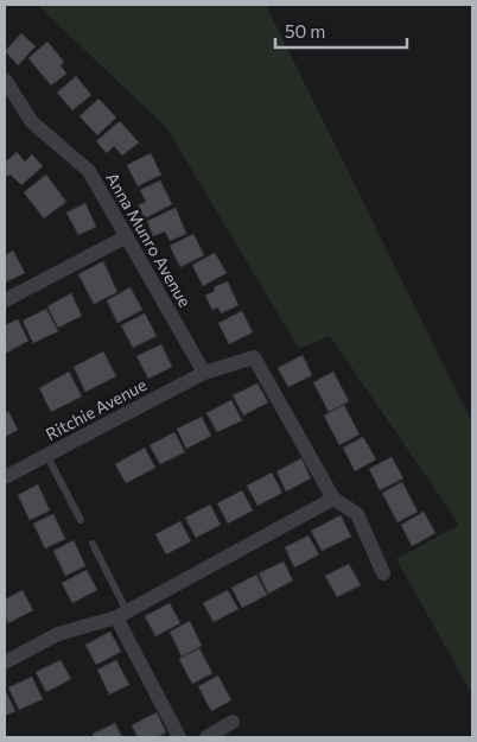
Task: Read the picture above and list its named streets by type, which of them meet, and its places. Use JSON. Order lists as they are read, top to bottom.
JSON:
{
  "streets": {
    "street": ["Anna Munro Avenue", "Ritchie Avenue"]
  },
  "crossings": [
    ["Anna Munro Avenue", "Ritchie Avenue"]
  ],
  "scale_bar": "50 m"
}
